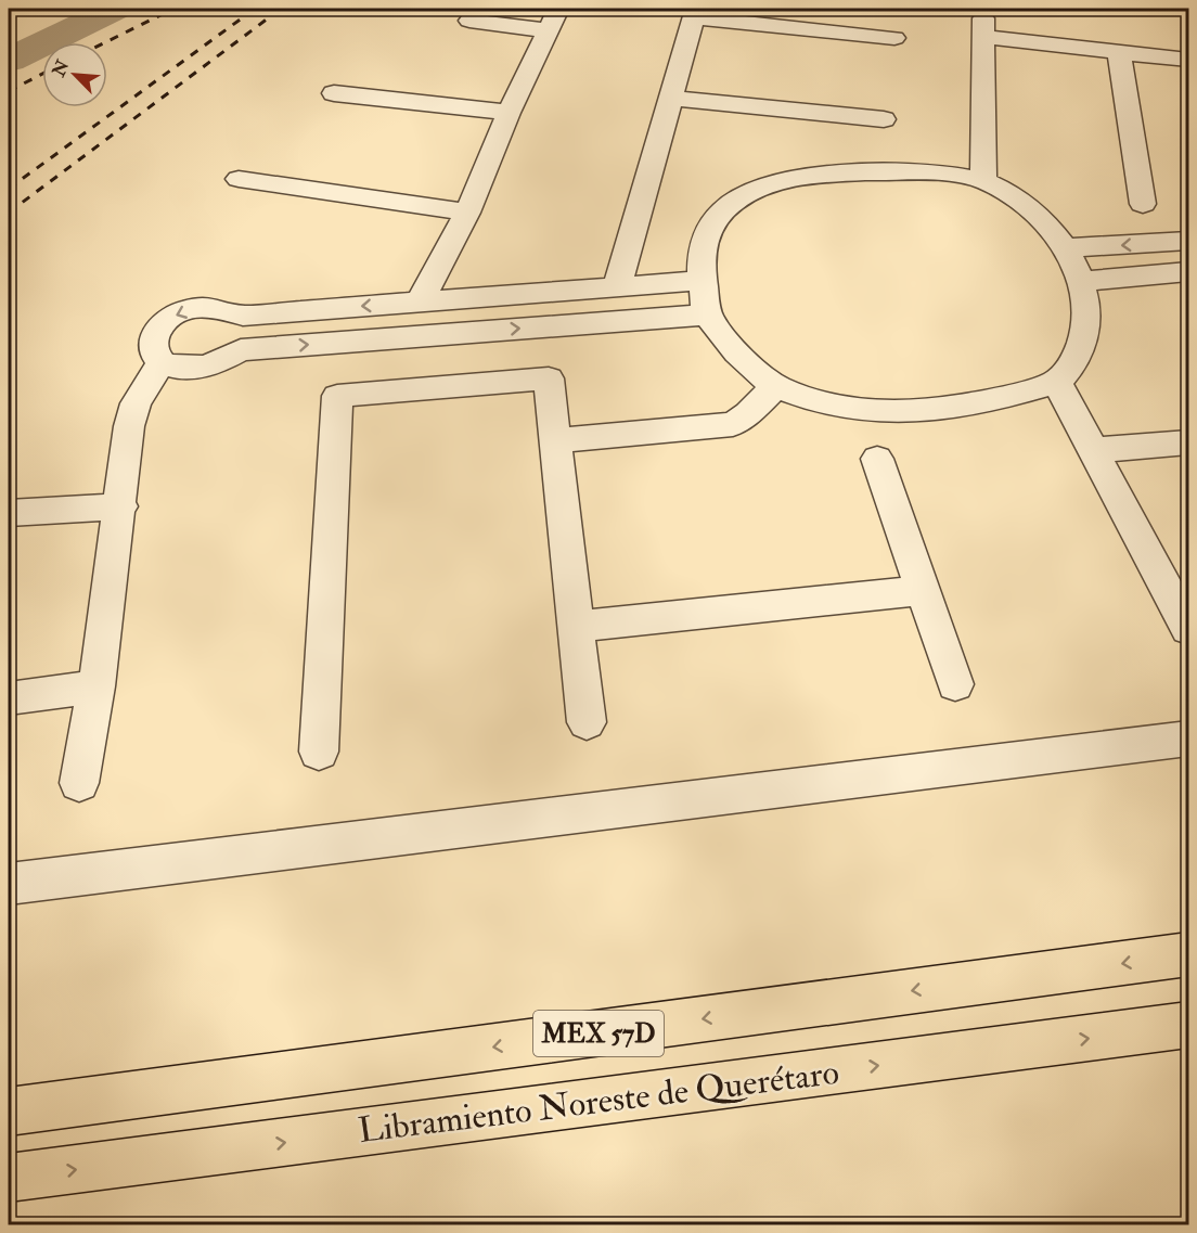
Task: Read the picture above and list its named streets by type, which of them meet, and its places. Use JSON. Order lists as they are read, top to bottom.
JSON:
{
  "streets": {
    "highway": ["MEX 57D", "Libramiento Noreste de Querétaro"]
  },
  "north": "top left"
}
